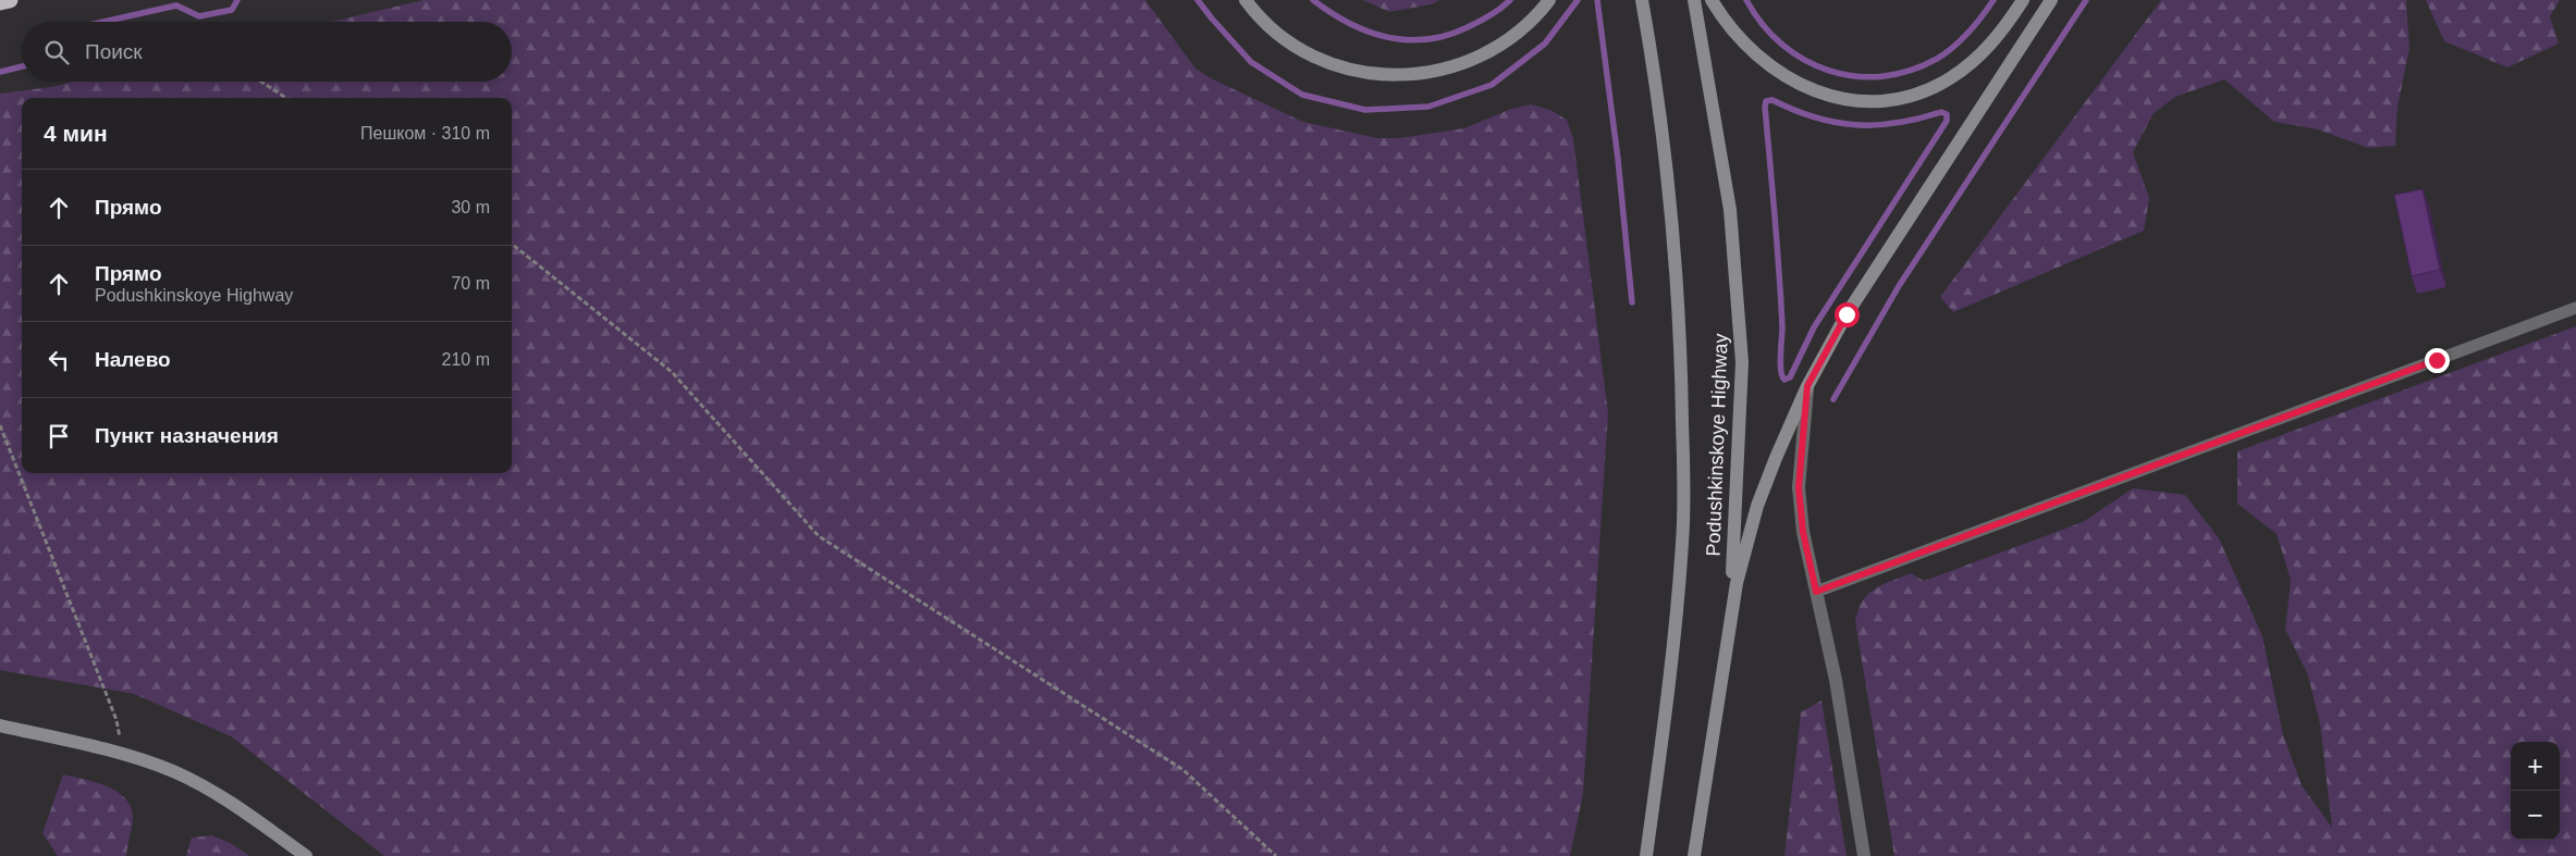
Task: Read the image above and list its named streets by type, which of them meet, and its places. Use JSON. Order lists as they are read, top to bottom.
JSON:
{
  "streets": {
    "main road": ["Podushkinskoye Highway"]
  },
  "page": {
    "search": "Поиск",
    "heading": ["4 мин", "Пешком · 310 m"],
    "list": [
      ["Прямо", "30 m"],
      ["Прямо", "Podushkinskoye Highway", "70 m"],
      ["Налево", "210 m"],
      "Пункт назначения"
    ],
    "map_buttons": ["+", "−"]
  }
}
